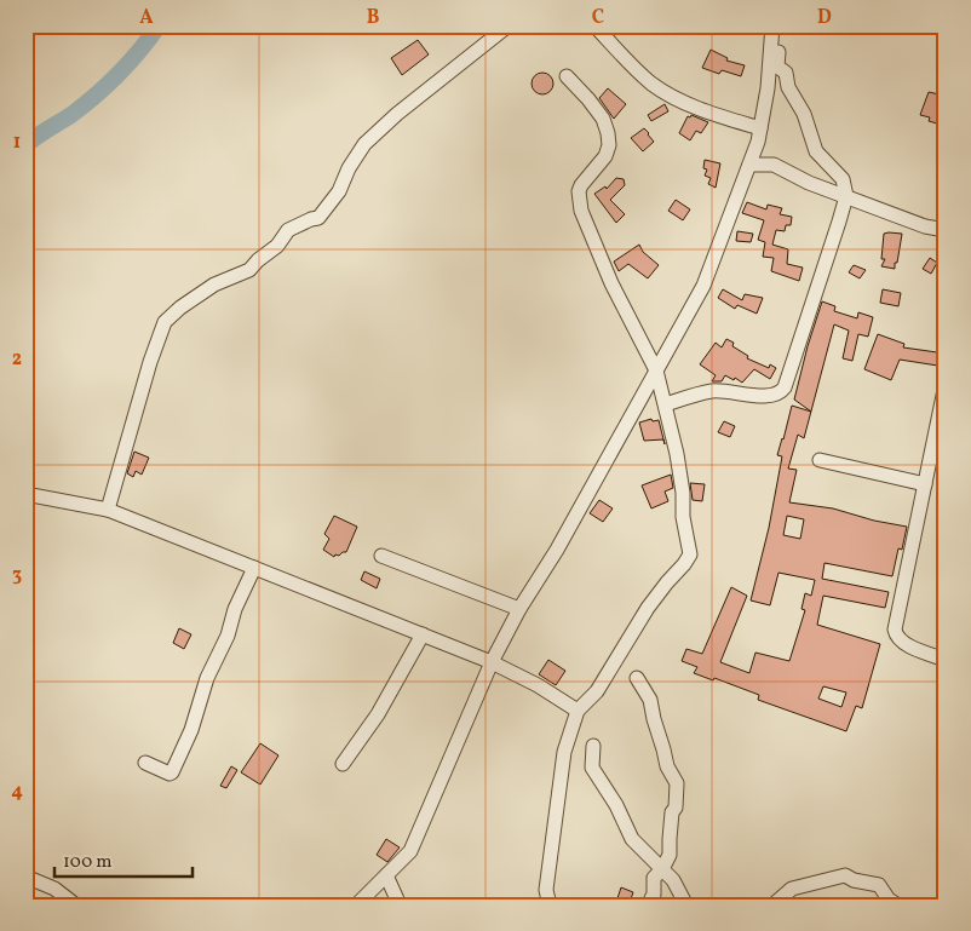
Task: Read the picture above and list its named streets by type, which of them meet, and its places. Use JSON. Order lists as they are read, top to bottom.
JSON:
{
  "scale_bar": "100 m",
  "grid": {
    "columns": [
      "A",
      "B",
      "C",
      "D"
    ],
    "rows": [
      "1",
      "2",
      "3",
      "4"
    ]
  }
}
